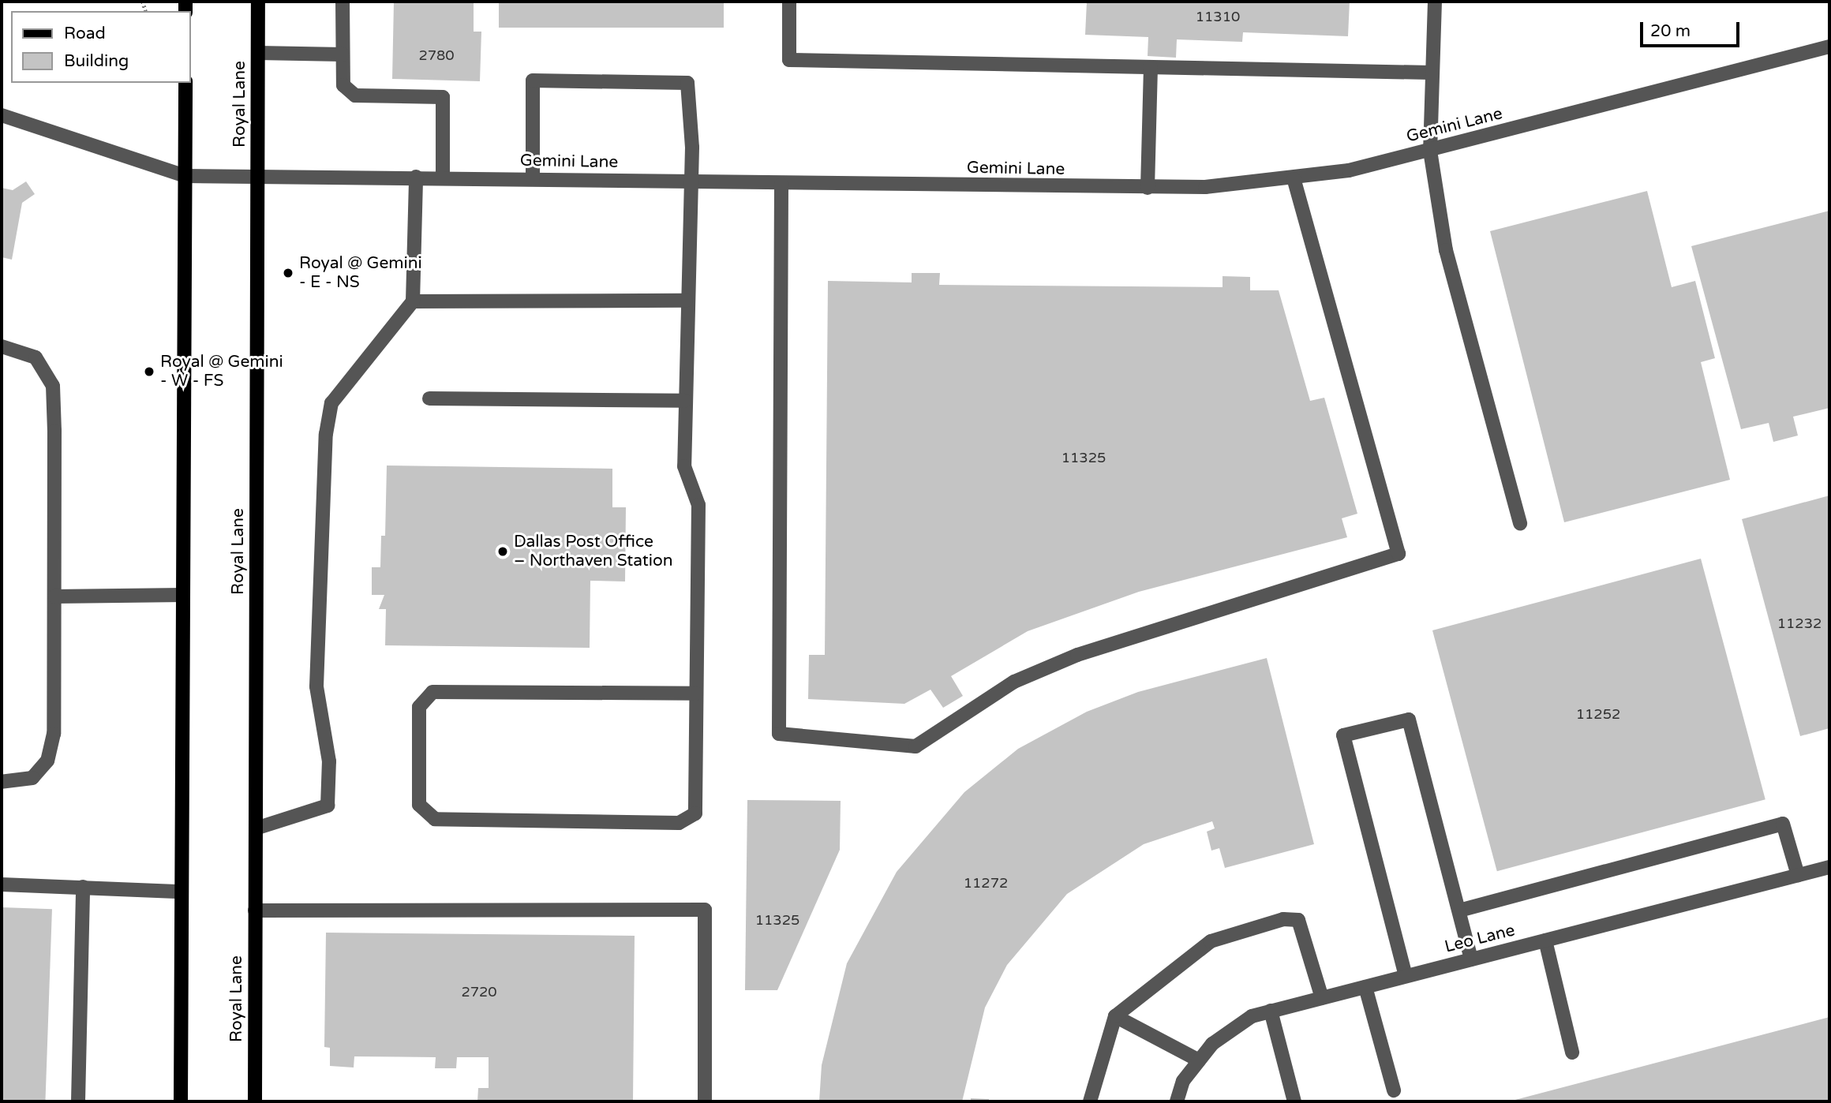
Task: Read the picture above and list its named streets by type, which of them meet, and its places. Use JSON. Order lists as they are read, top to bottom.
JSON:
{
  "streets": {
    "main road": ["Royal Lane"],
    "street": ["Gemini Lane", "Leo Lane"]
  },
  "crossings": [
    ["Royal Lane", "Gemini Lane"]
  ],
  "places": ["Royal @ Gemini - E - NS", "Royal @ Gemini - W - FS", "Dallas Post Office – Northaven Station"],
  "house_numbers": [
    "11310",
    "2780",
    "11325",
    "11232",
    "11252",
    "11272",
    "11325",
    "2720"
  ],
  "legend": ["Road", "Building"],
  "scale_bar": "20 m"
}
